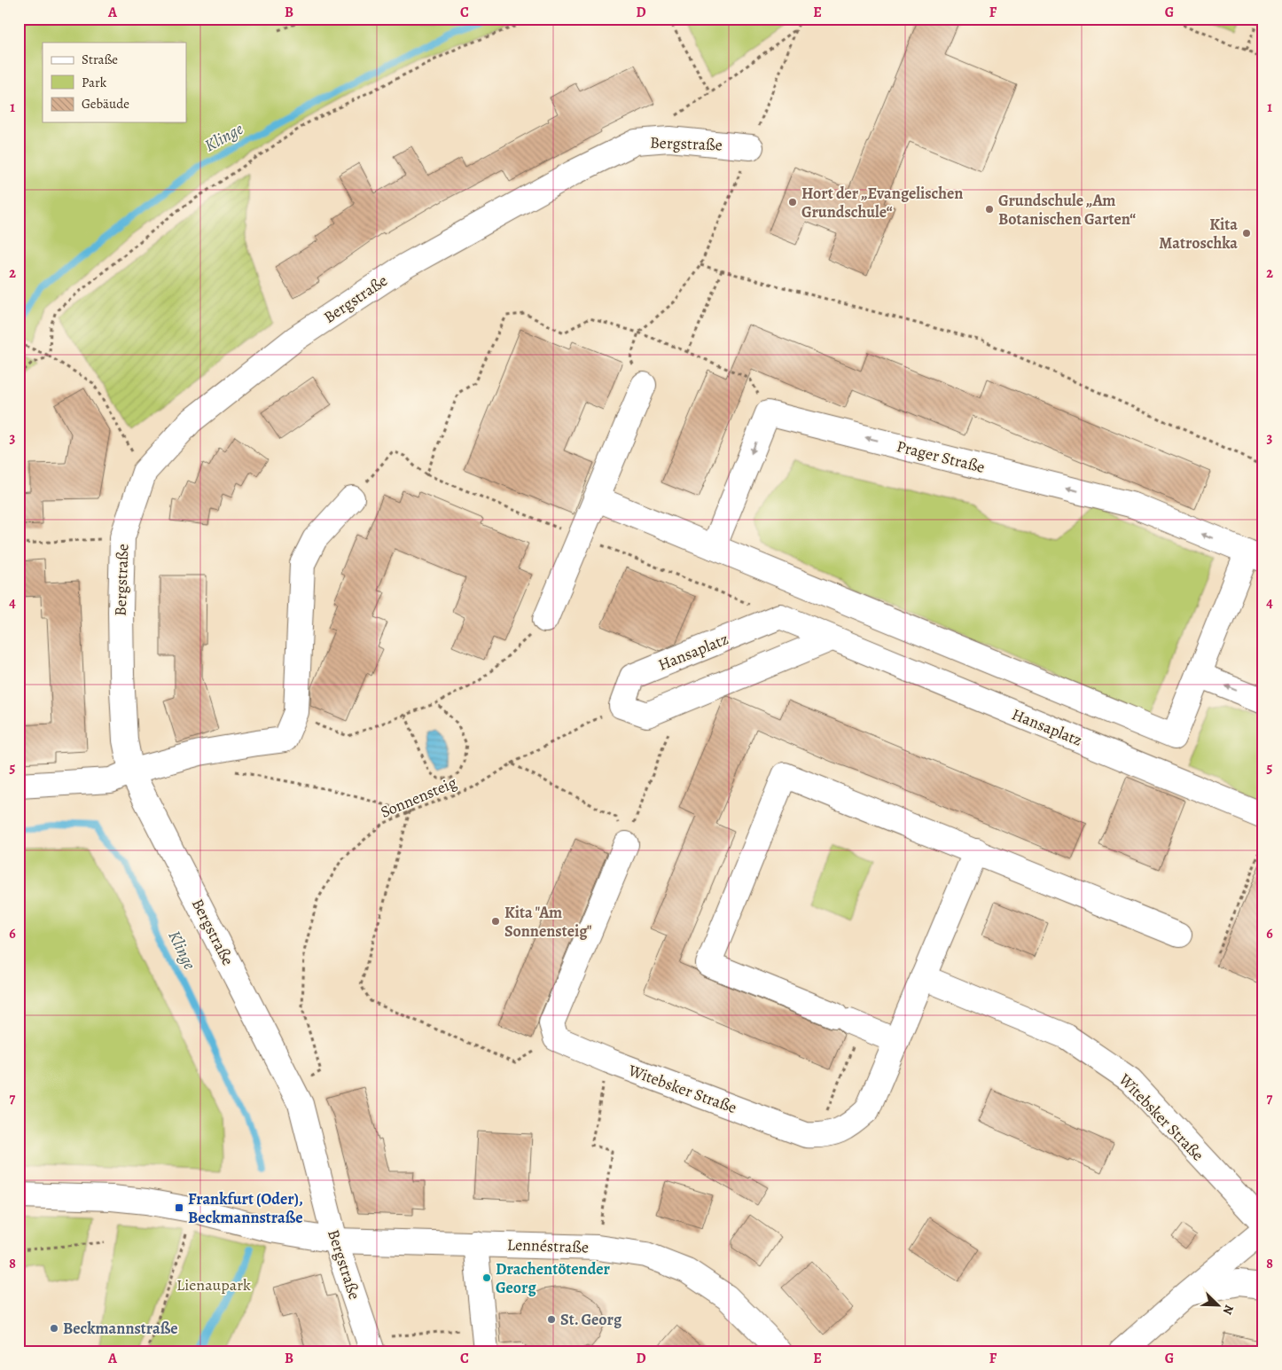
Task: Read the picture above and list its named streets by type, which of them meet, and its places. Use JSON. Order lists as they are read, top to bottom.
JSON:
{
  "streets": {
    "street": [
      "Bergstraße",
      "Prager Straße",
      "Hansaplatz",
      "Witebsker Straße",
      "Lennéstraße"
    ],
    "path": ["Sonnensteig"]
  },
  "crossings": [
    ["Bergstraße", "Sonnensteig"],
    ["Bergstraße", "Lennéstraße"]
  ],
  "one_way": ["Prager Straße"],
  "water": ["Klinge"],
  "parks": ["Lienaupark"],
  "places": {
    "other": [
      "Hort der „Evangelischen Grundschule“",
      "Grundschule „Am Botanischen Garten“",
      "Kita Matroschka",
      "Kita \"Am Sonnensteig\"",
      "Drachentötender Georg",
      "St. Georg",
      "Beckmannstraße"
    ],
    "transit": ["Frankfurt (Oder), Beckmannstraße"]
  },
  "legend": ["Straße", "Park", "Gebäude"],
  "north": "bottom right",
  "grid": {
    "columns": [
      "A",
      "B",
      "C",
      "D",
      "E",
      "F",
      "G"
    ],
    "rows": [
      "1",
      "2",
      "3",
      "4",
      "5",
      "6",
      "7",
      "8"
    ]
  }
}
